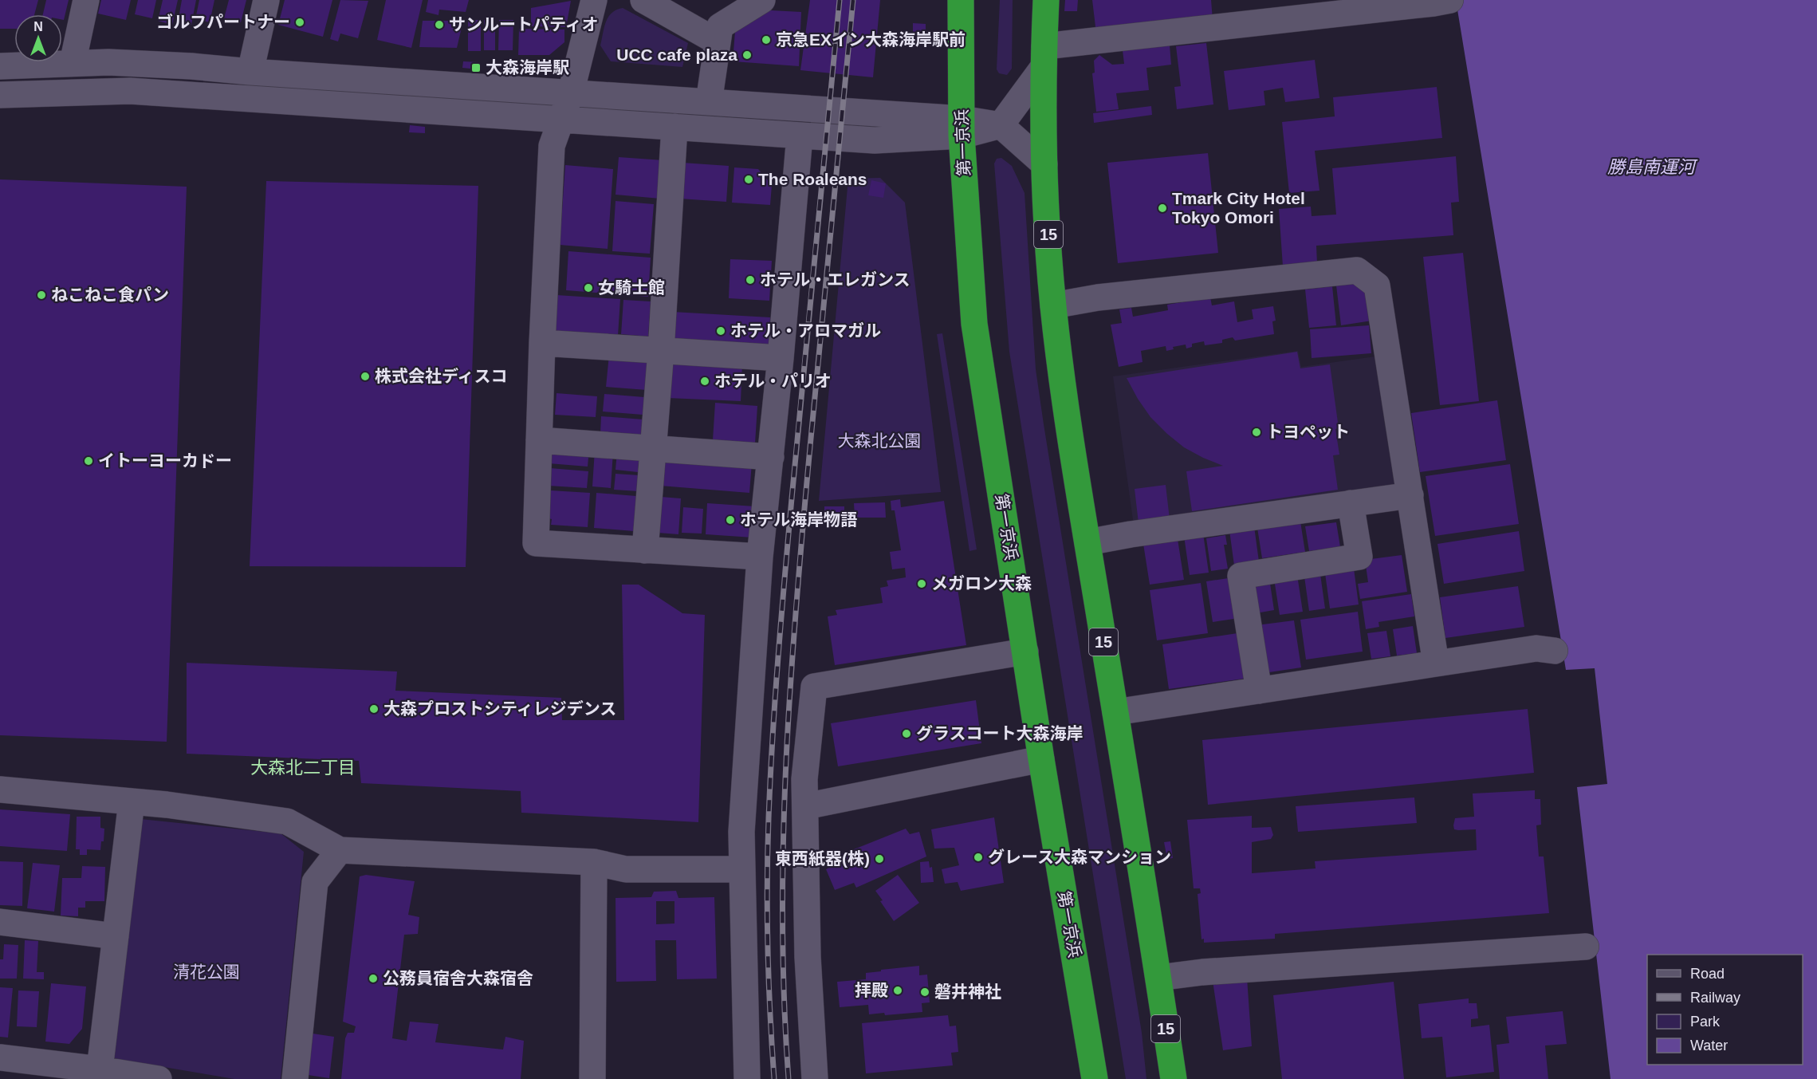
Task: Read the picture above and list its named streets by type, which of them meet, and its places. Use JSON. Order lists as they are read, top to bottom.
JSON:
{
  "streets": {
    "highway": ["第一京浜", "15"]
  },
  "districts": ["大森北二丁目"],
  "water": ["勝島南運河"],
  "parks": ["大森北公園", "清花公園"],
  "places": {
    "other": [
      "ゴルフパートナー",
      "サンルートパティオ",
      "京急EXイン大森海岸駅前",
      "UCC cafe plaza",
      "The Roaleans",
      "Tmark City Hotel Tokyo Omori",
      "ホテル・エレガンス",
      "女騎士館",
      "ねこねこ食パン",
      "ホテル・アロマガル",
      "株式会社ディスコ",
      "ホテル・パリオ",
      "トヨペット",
      "イトーヨーカドー",
      "ホテル海岸物語",
      "メガロン大森",
      "大森プロストシティレジデンス",
      "グラスコート大森海岸",
      "グレース大森マンション",
      "東西紙器(株)",
      "公務員宿舎大森宿舎",
      "拝殿",
      "磐井神社"
    ],
    "transit": ["大森海岸駅"]
  },
  "legend": [
    "Road",
    "Railway",
    "Park",
    "Water"
  ],
  "north": "top"
}
